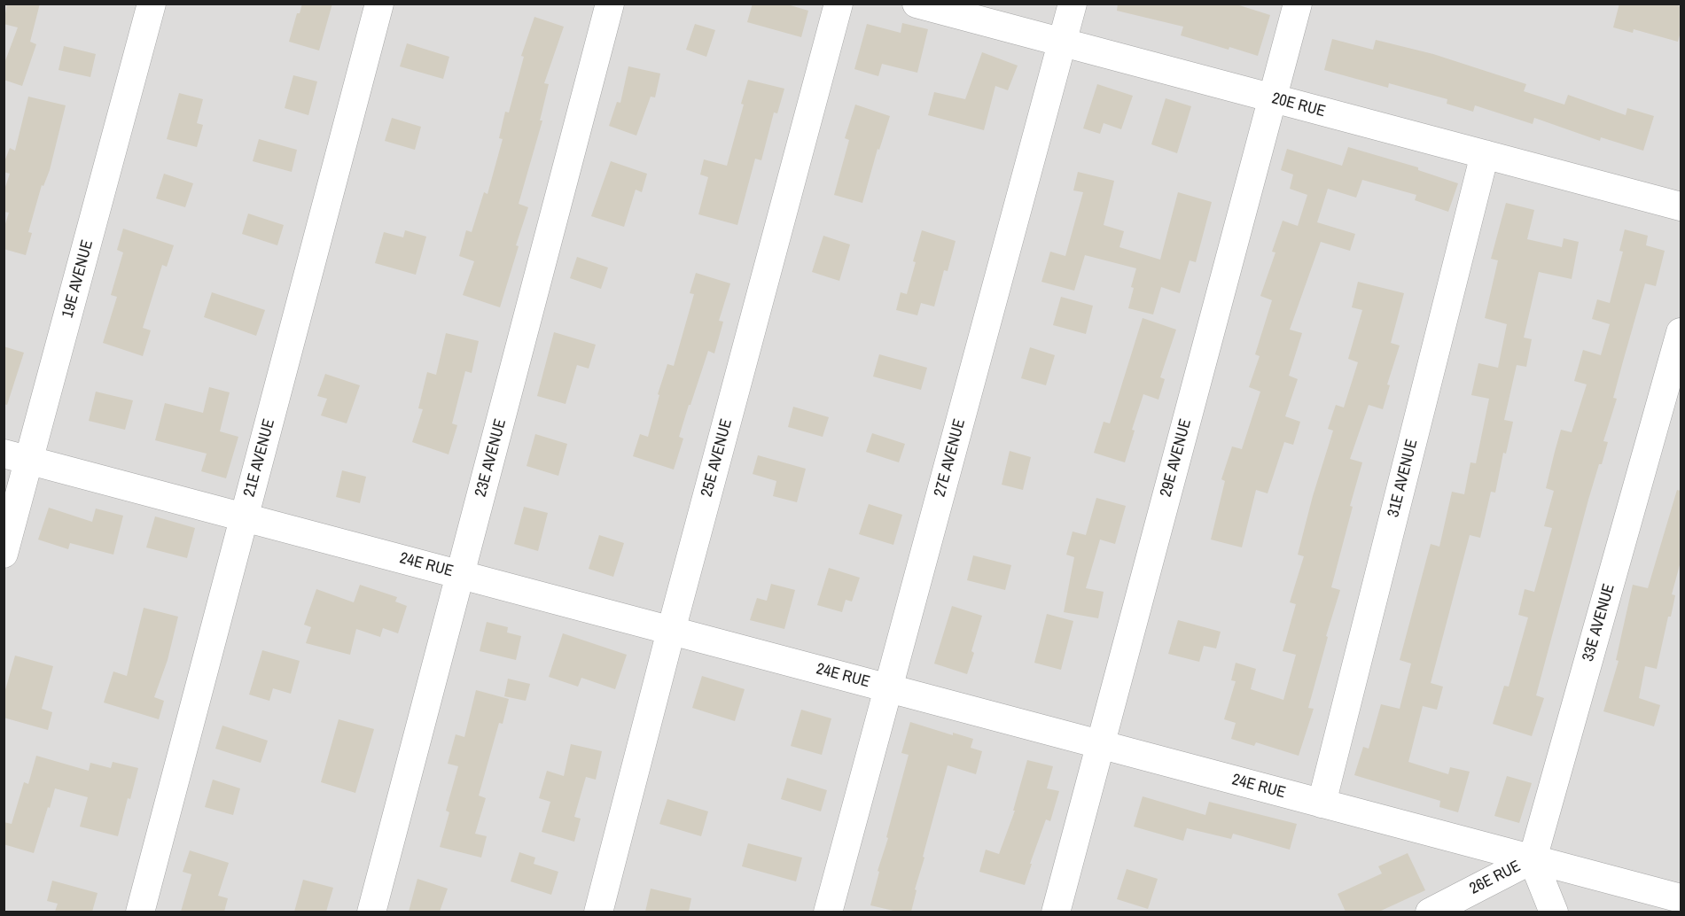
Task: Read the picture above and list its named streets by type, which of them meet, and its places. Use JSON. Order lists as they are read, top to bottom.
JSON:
{
  "streets": {
    "street": [
      "20E RUE",
      "19E AVENUE",
      "21E AVENUE",
      "23E AVENUE",
      "25E AVENUE",
      "27E AVENUE",
      "29E AVENUE",
      "31E AVENUE",
      "24E RUE",
      "33E AVENUE",
      "26E RUE"
    ]
  },
  "crossings": [
    ["20E RUE", "27E AVENUE"],
    ["20E RUE", "29E AVENUE"],
    ["20E RUE", "31E AVENUE"],
    ["19E AVENUE", "24E RUE"],
    ["21E AVENUE", "24E RUE"],
    ["23E AVENUE", "24E RUE"],
    ["25E AVENUE", "24E RUE"],
    ["27E AVENUE", "24E RUE"],
    ["29E AVENUE", "24E RUE"],
    ["31E AVENUE", "24E RUE"],
    ["24E RUE", "33E AVENUE"],
    ["24E RUE", "26E RUE"],
    ["33E AVENUE", "26E RUE"]
  ]
}
